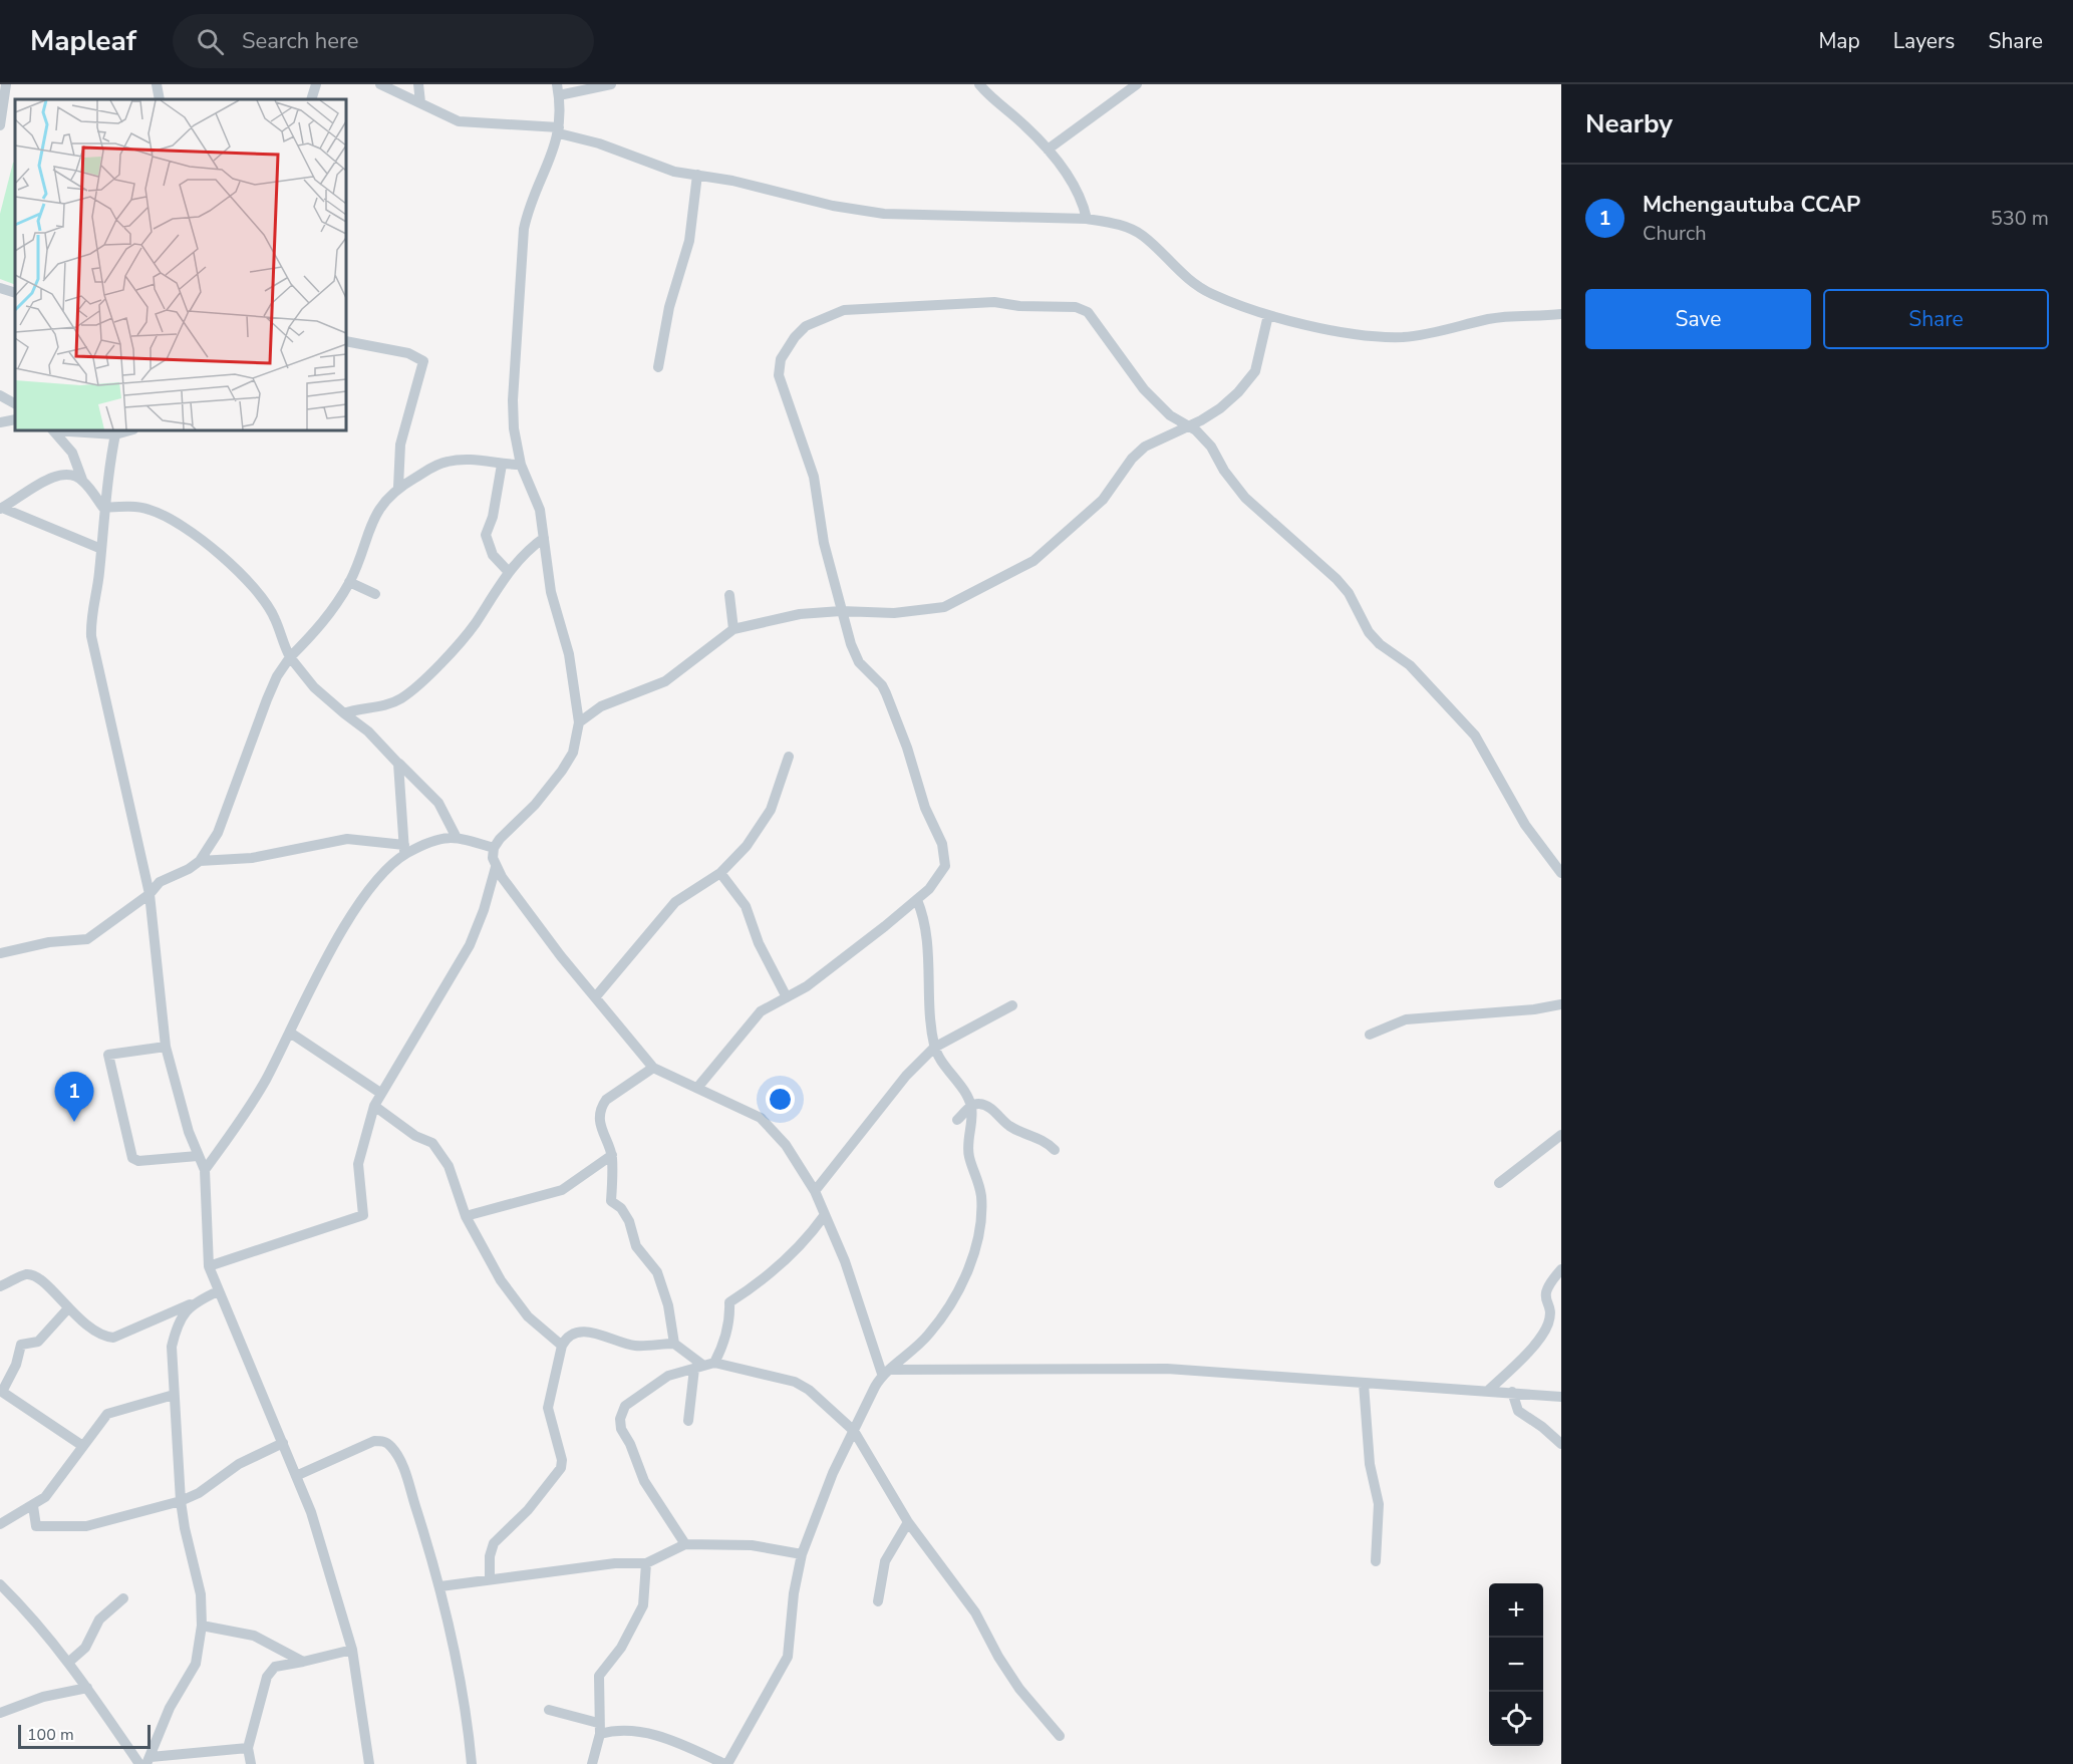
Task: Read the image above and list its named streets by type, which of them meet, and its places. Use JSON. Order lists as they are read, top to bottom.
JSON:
{
  "scale_bar": "100 m",
  "page": {
    "header": "Mapleaf",
    "search": "Search here",
    "nav": ["Map", "Layers", "Share"],
    "heading": "Nearby",
    "list": [
      {
        "mark": "1",
        "name": "Mchengautuba CCAP",
        "note": "Church",
        "value": "530 m"
      }
    ],
    "buttons": ["Save", "Share"],
    "pins": "1",
    "map_buttons": ["+", "−"],
    "scale": "100 m"
  }
}
